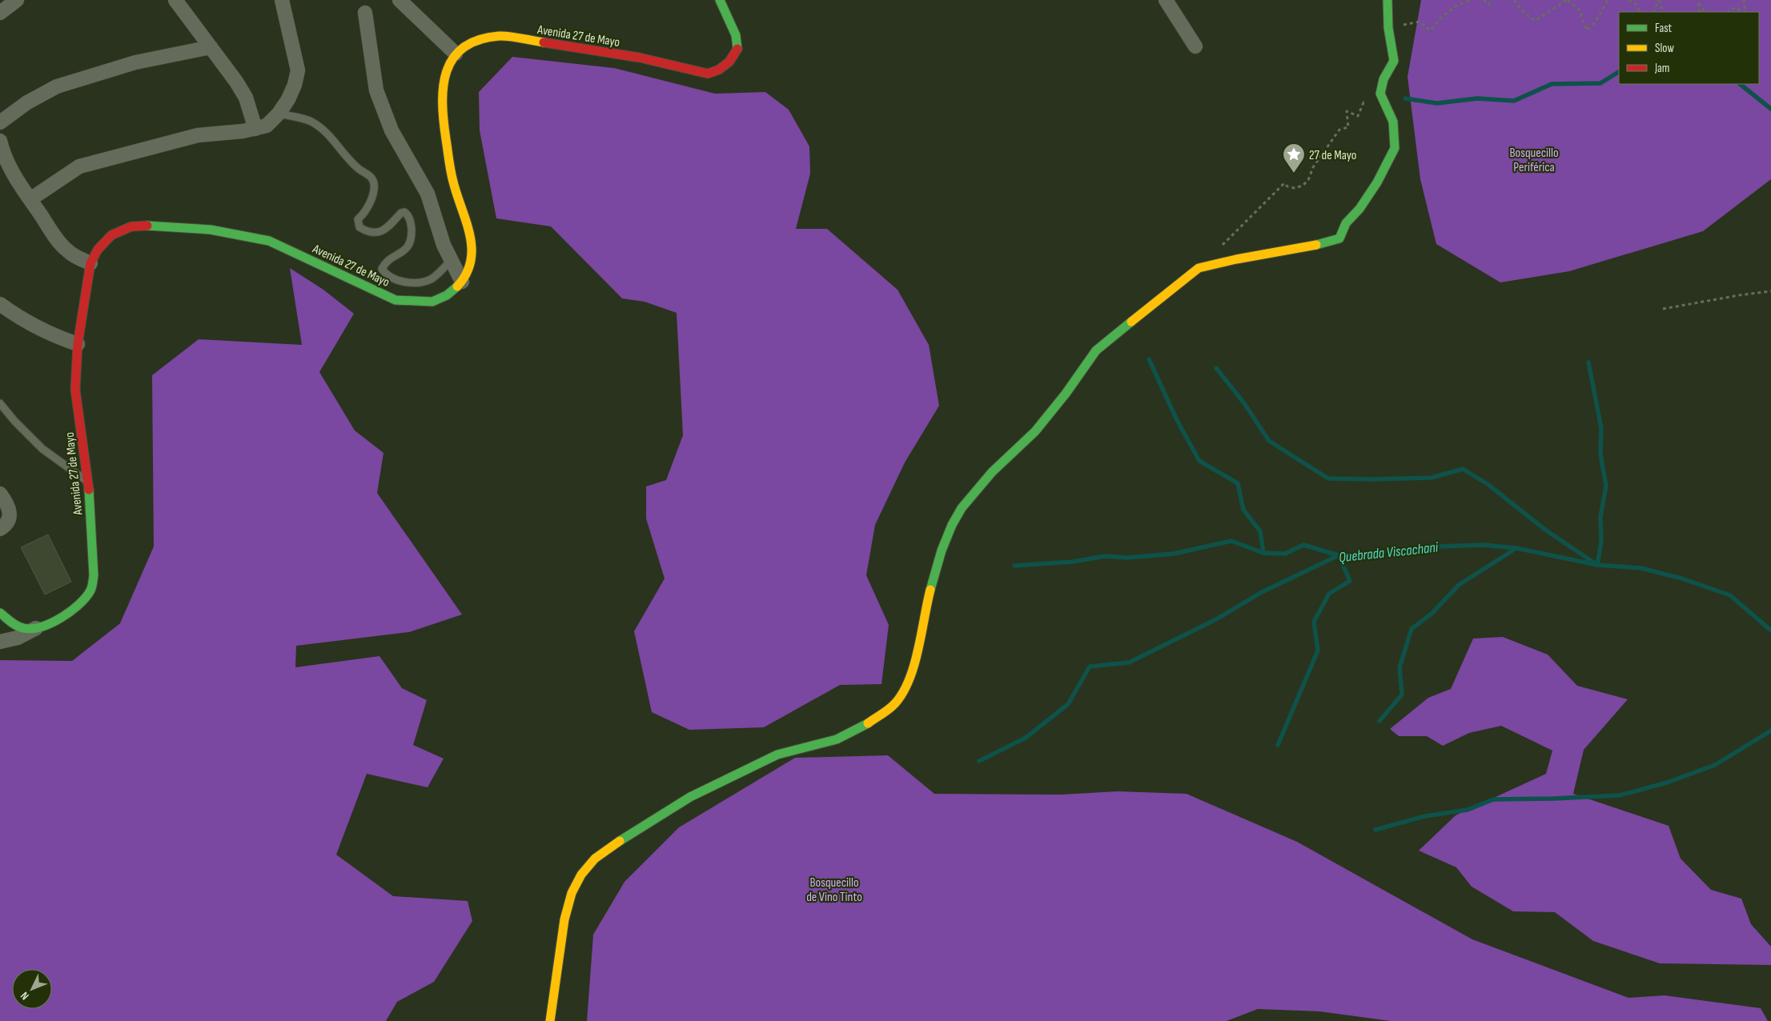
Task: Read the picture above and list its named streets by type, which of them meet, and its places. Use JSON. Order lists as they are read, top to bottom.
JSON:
{
  "streets": {
    "street": ["Avenida 27 de Mayo"]
  },
  "water": ["Quebrada Viscachani"],
  "parks": ["Bosquecillo Periférica", "Bosquecillo de Vino Tinto"],
  "places": {
    "place": ["27 de Mayo"]
  },
  "legend": ["Fast", "Slow", "Jam"],
  "north": "bottom left"
}
